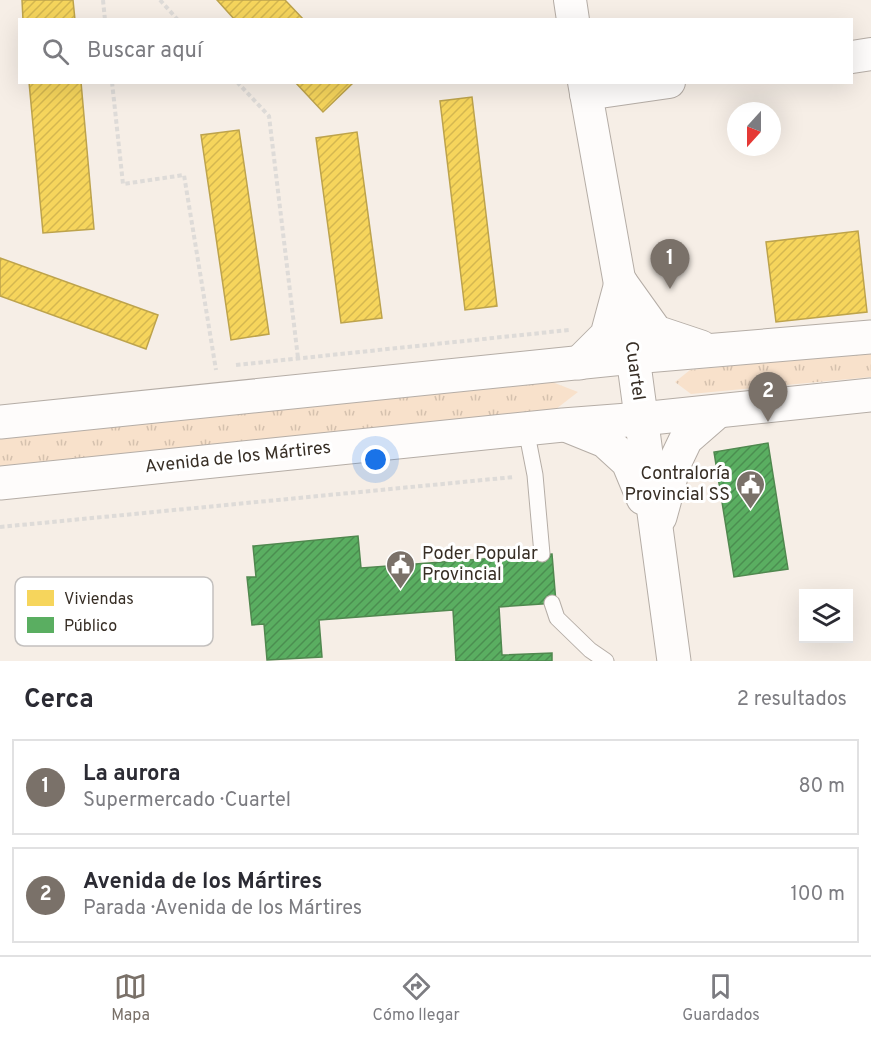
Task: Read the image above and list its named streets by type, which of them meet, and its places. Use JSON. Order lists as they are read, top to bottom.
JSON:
{
  "streets": {
    "main road": ["Cuartel", "Avenida de los Mártires"]
  },
  "crossings": [
    ["Cuartel", "Avenida de los Mártires"]
  ],
  "places": {
    "public building": ["Contraloría Provincial SS", "Poder Popular Provincial"]
  },
  "legend": ["Viviendas", "Público"],
  "north": "bottom",
  "page": {
    "search": "Buscar aquí",
    "pins": ["1", "2"],
    "heading": ["Cerca", "2 resultados"],
    "list": [
      {
        "mark": "1",
        "name": "La aurora",
        "note": "Supermercado · Cuartel",
        "value": "80 m"
      },
      {
        "mark": "2",
        "name": "Avenida de los Mártires",
        "note": "Parada · Avenida de los Mártires",
        "value": "100 m"
      }
    ],
    "nav": ["Mapa", "Cómo llegar", "Guardados"]
  }
}
